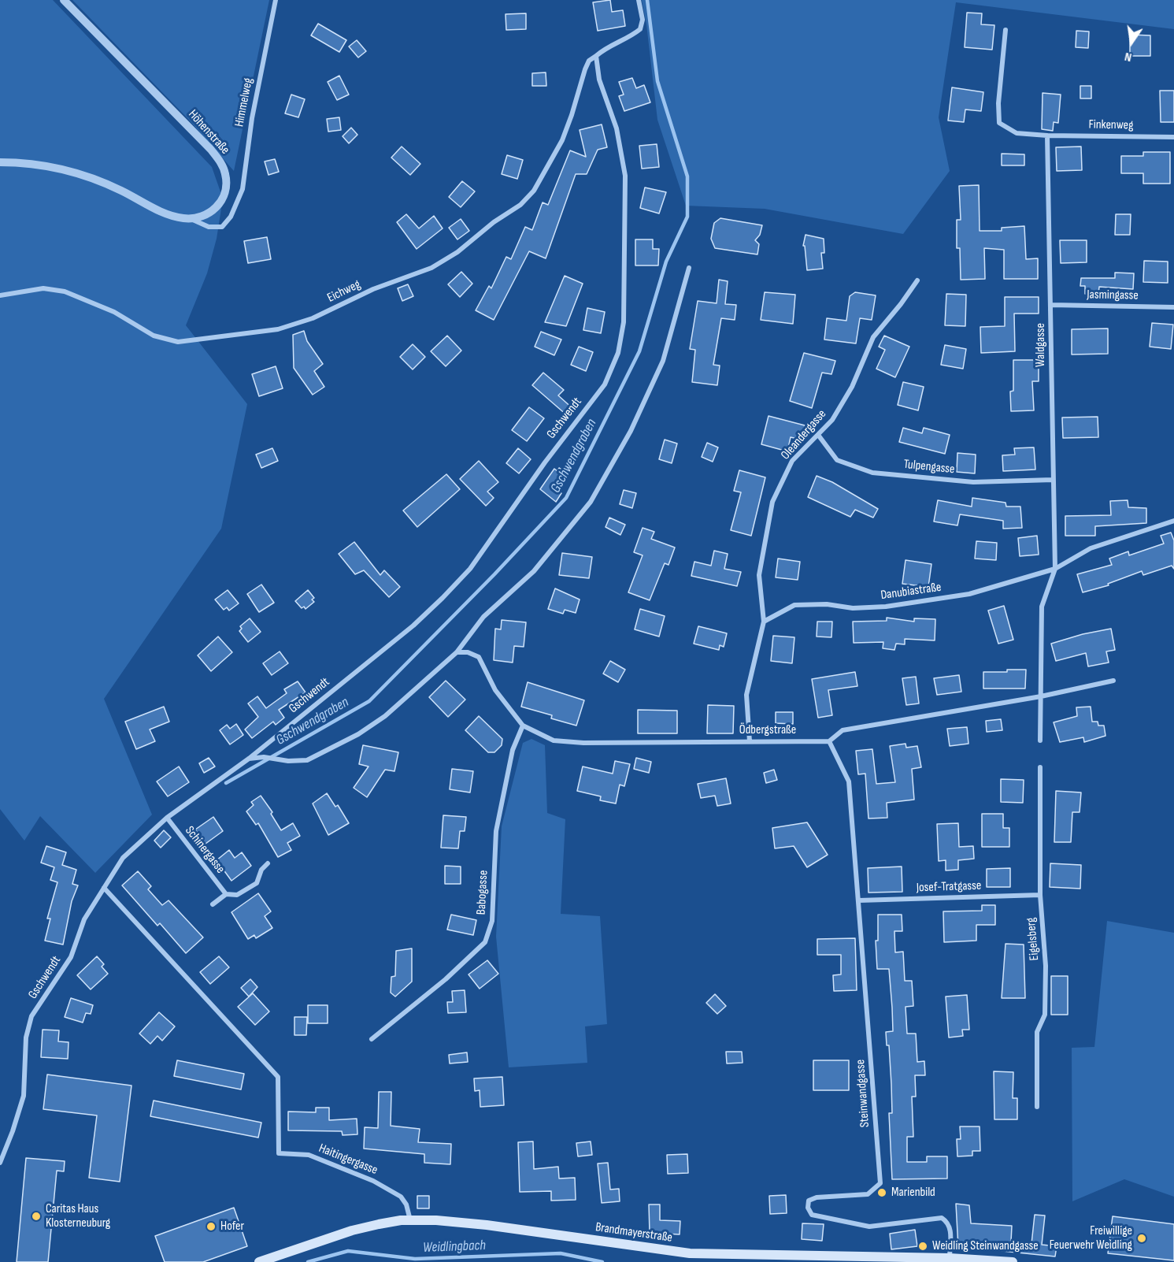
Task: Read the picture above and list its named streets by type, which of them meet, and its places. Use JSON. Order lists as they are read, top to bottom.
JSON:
{
  "streets": {
    "main road": ["Brandmayerstraße"],
    "street": [
      "Himmelweg",
      "Finkenweg",
      "Höhenstraße",
      "Eichweg",
      "Jasmingasse",
      "Waldgasse",
      "Gschwendt",
      "Oleandergasse",
      "Tulpengasse",
      "Danubiastraße",
      "Ödbergstraße",
      "Schinergasse",
      "Josef-Tratgasse",
      "Babogasse",
      "Eigelsberg",
      "Steinwandgasse",
      "Haitingergasse"
    ]
  },
  "crossings": [
    ["Himmelweg", "Höhenstraße"],
    ["Finkenweg", "Waldgasse"],
    ["Eichweg", "Gschwendt"],
    ["Jasmingasse", "Waldgasse"],
    ["Waldgasse", "Tulpengasse"],
    ["Waldgasse", "Danubiastraße"],
    ["Gschwendt", "Ödbergstraße"],
    ["Gschwendt", "Schinergasse"],
    ["Gschwendt", "Haitingergasse"],
    ["Oleandergasse", "Tulpengasse"],
    ["Oleandergasse", "Danubiastraße"],
    ["Ödbergstraße", "Babogasse"],
    ["Ödbergstraße", "Steinwandgasse"],
    ["Josef-Tratgasse", "Eigelsberg"],
    ["Josef-Tratgasse", "Steinwandgasse"],
    ["Steinwandgasse", "Brandmayerstraße"],
    ["Haitingergasse", "Brandmayerstraße"]
  ],
  "water": ["Gschwendgraben", "Weidlingbach"],
  "places": [
    "Marienbild",
    "Caritas Haus Klosterneuburg",
    "Hofer",
    "Freiwillige Feuerwehr Weidling",
    "Weidling Steinwandgasse"
  ],
  "north": "bottom"
}
